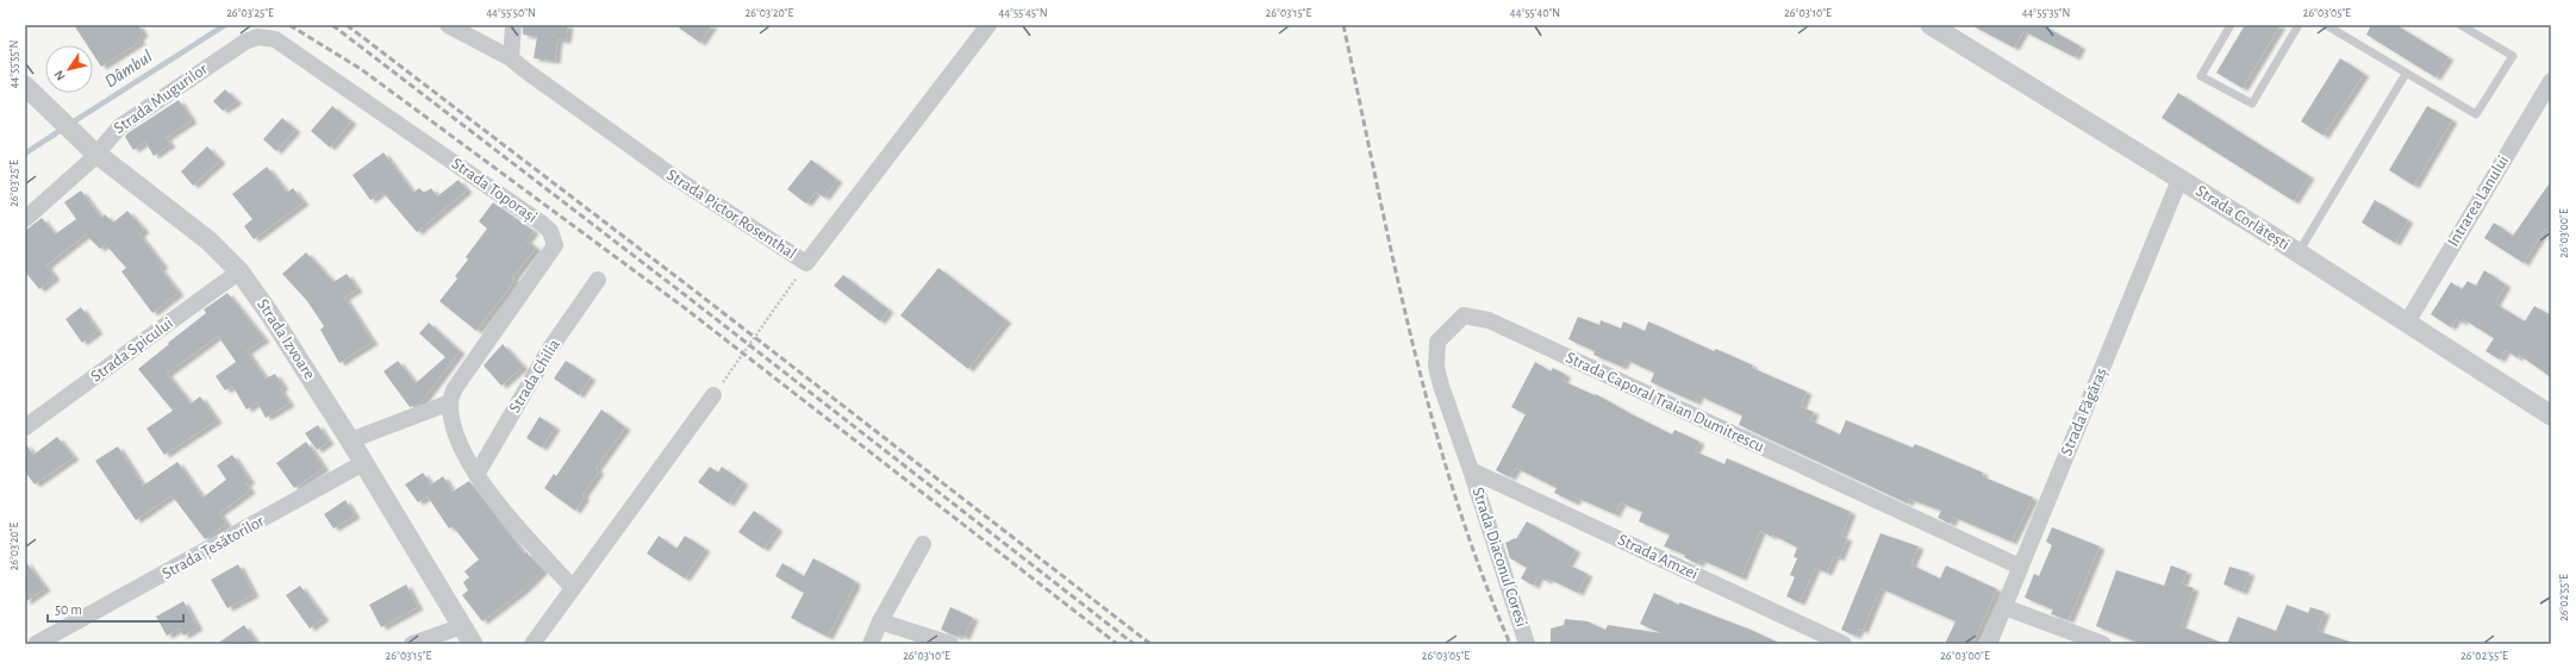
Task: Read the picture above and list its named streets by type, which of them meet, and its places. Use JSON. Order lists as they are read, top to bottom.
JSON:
{
  "streets": {
    "street": [
      "Strada Mugurilor",
      "Strada Toporași",
      "Intrarea Lanului",
      "Strada Pictor Rosenthal",
      "Strada Corlătești",
      "Strada Izvoare",
      "Strada Spicului",
      "Strada Chilia",
      "Strada Caporal Traian Dumitrescu",
      "Strada Făgăraș",
      "Strada Țesătorilor",
      "Strada Diaconul Coresi",
      "Strada Amzei"
    ]
  },
  "crossings": [
    ["Strada Mugurilor", "Strada Toporași"],
    ["Strada Mugurilor", "Strada Izvoare"],
    ["Intrarea Lanului", "Strada Corlătești"],
    ["Strada Corlătești", "Strada Făgăraș"],
    ["Strada Izvoare", "Strada Spicului"],
    ["Strada Izvoare", "Strada Țesătorilor"],
    ["Strada Caporal Traian Dumitrescu", "Strada Făgăraș"],
    ["Strada Caporal Traian Dumitrescu", "Strada Diaconul Coresi"],
    ["Strada Caporal Traian Dumitrescu", "Strada Amzei"],
    ["Strada Diaconul Coresi", "Strada Amzei"]
  ],
  "water": ["Dâmbul"],
  "scale_bar": "50 m",
  "north": "bottom left",
  "coordinates": [
    "26°03'25\"E",
    "44°55'50\"N",
    "26°03'20\"E",
    "44°55'45\"N",
    "26°03'15\"E",
    "44°55'40\"N",
    "26°03'10\"E",
    "44°55'35\"N",
    "26°03'05\"E",
    "44°55'55\"N",
    "26°03'00\"E",
    "26°02'55\"E"
  ]
}
